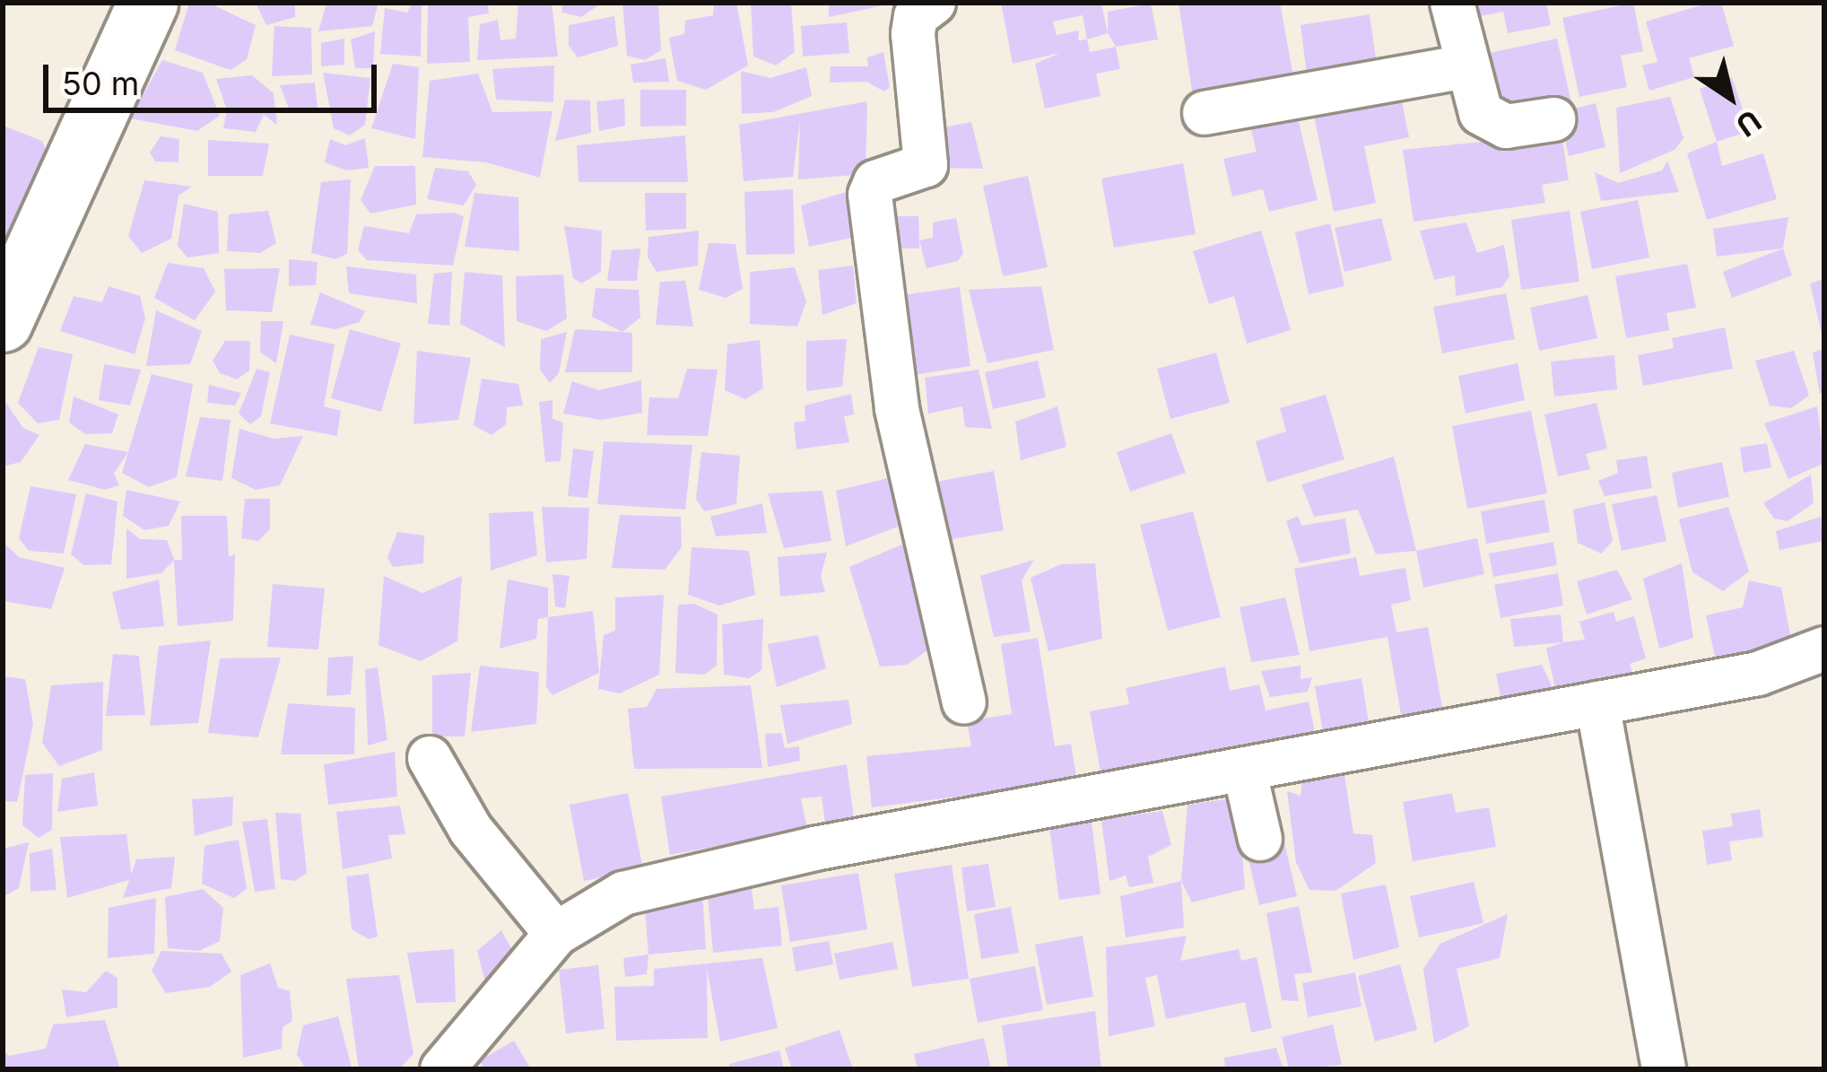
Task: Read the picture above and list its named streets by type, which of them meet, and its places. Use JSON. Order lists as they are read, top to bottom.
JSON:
{
  "scale_bar": "50 m",
  "north": "bottom right"
}
